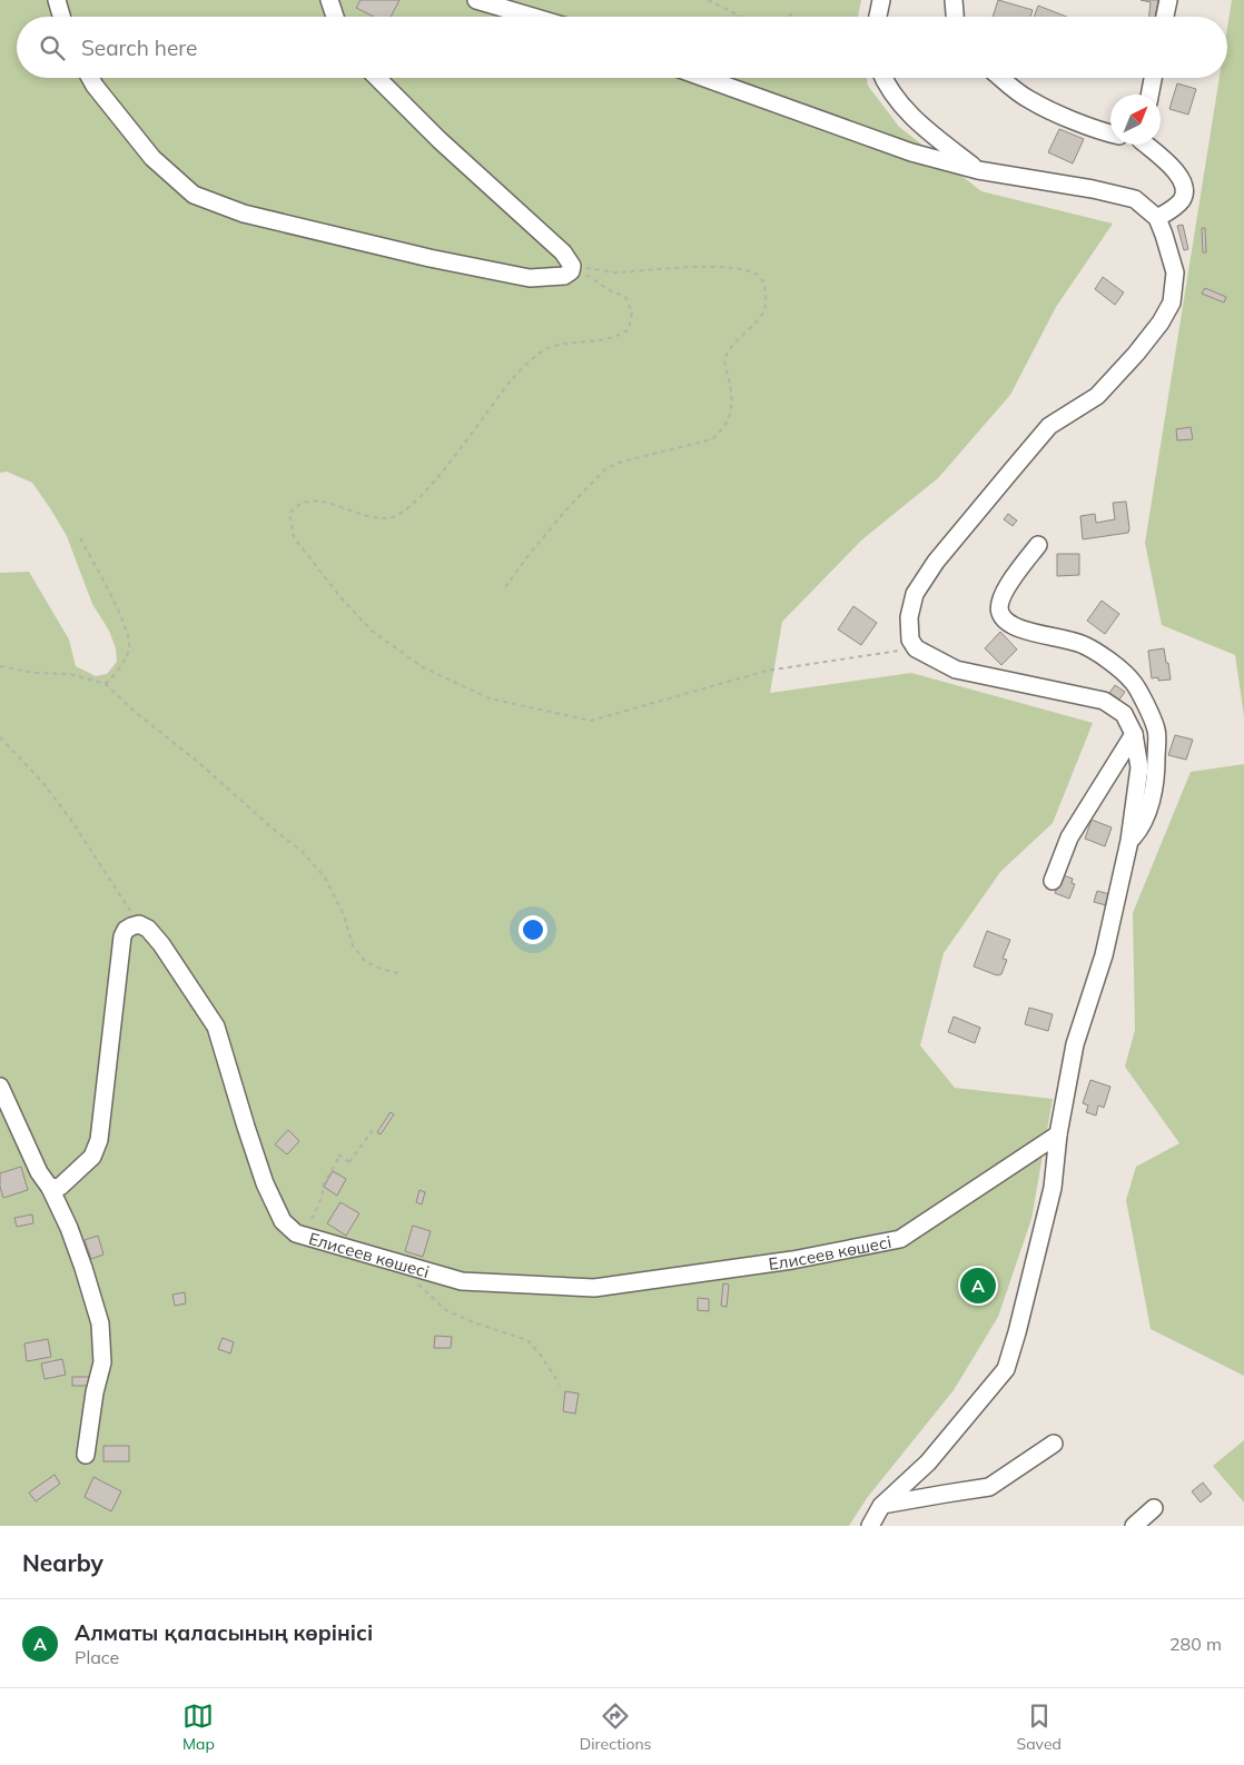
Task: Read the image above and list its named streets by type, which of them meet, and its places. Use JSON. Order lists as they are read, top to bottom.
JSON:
{
  "streets": {
    "street": ["Елисеев көшесі"]
  },
  "north": "top right",
  "page": {
    "search": "Search here",
    "pins": "A",
    "heading": "Nearby",
    "list": [
      {
        "mark": "A",
        "name": "Алматы қаласының көрінісі",
        "note": "Place",
        "value": "280 m"
      }
    ],
    "nav": ["Map", "Directions", "Saved"]
  }
}
